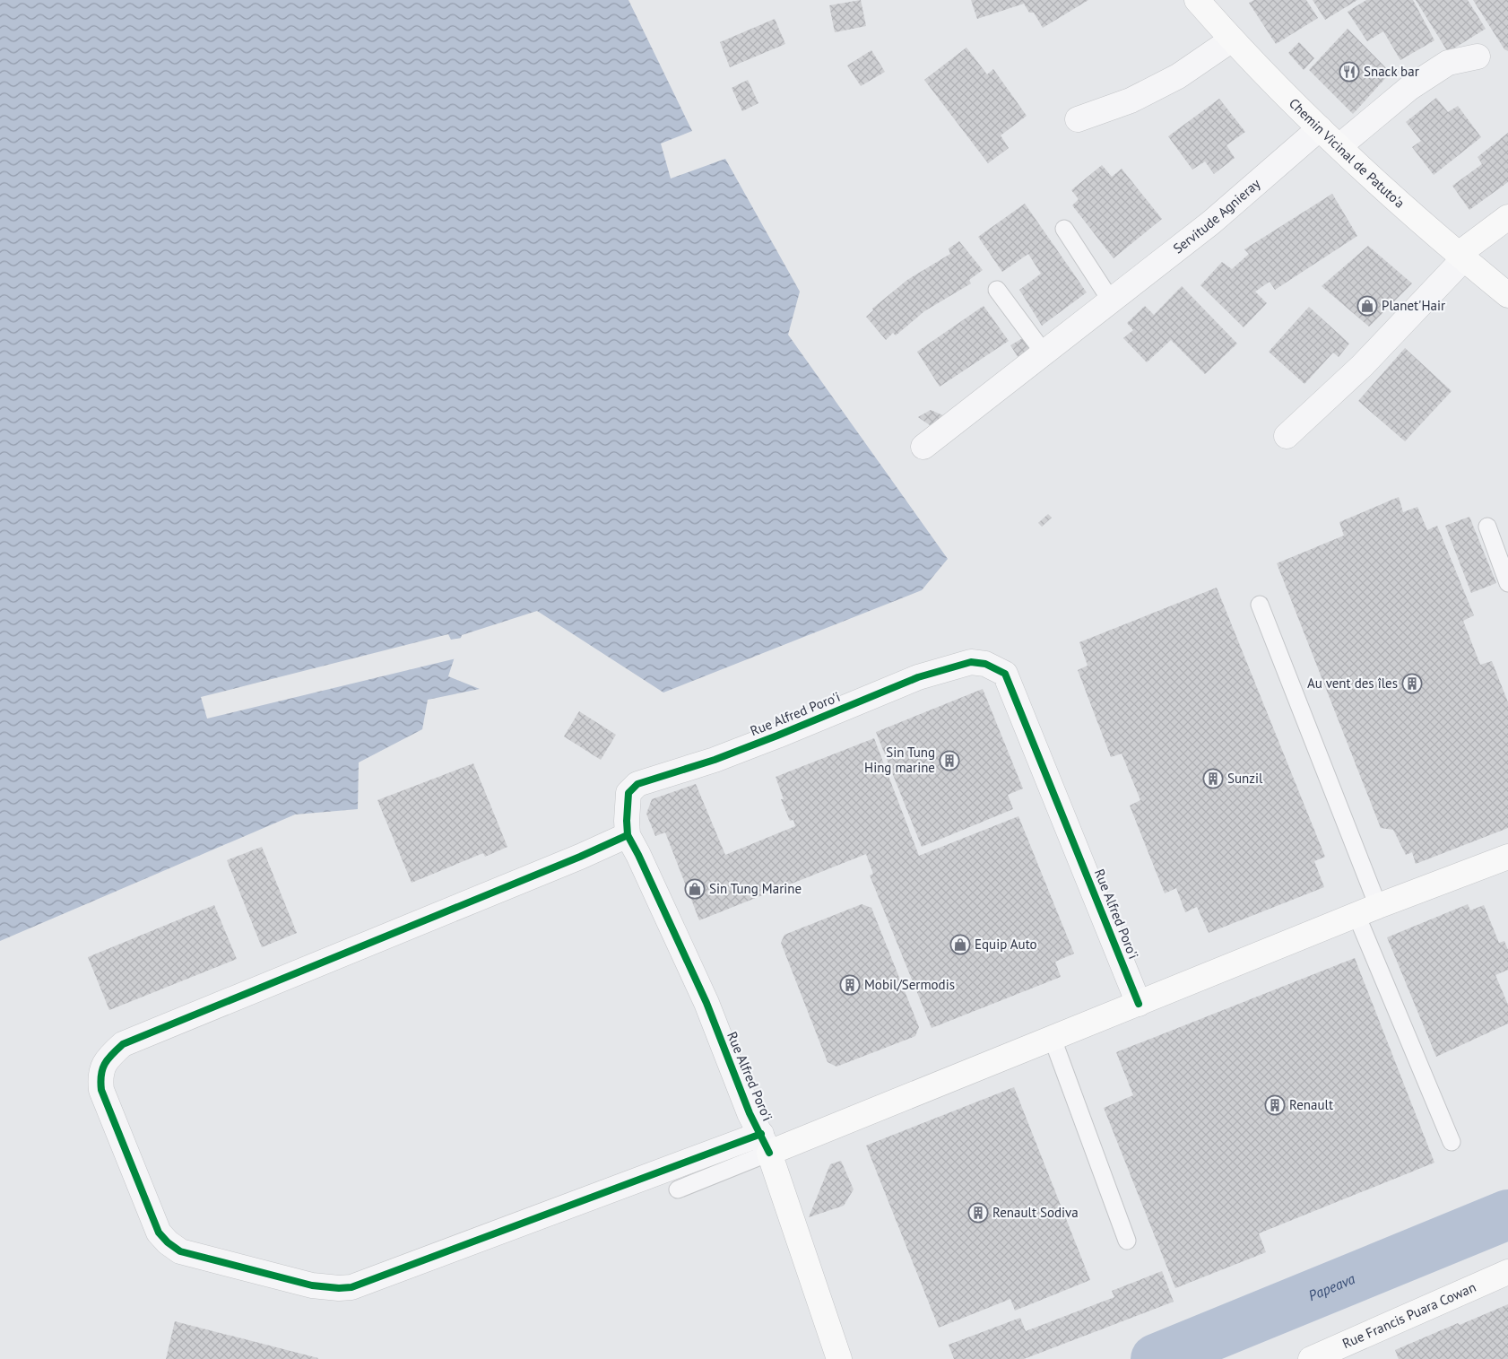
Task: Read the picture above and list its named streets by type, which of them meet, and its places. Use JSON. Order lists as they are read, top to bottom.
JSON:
{
  "streets": {
    "main road": ["Chemin Vicinal de Patuto'a", "Rue Alfred Poro'i", "Rue Francis Puara Cowan"],
    "street": ["Servitude Agnieray"]
  },
  "crossings": [
    ["Chemin Vicinal de Patuto'a", "Servitude Agnieray"]
  ],
  "water": ["Papeava"],
  "places": {
    "restaurant": ["Snack bar"],
    "shop": ["Planet'Hair", "Sin Tung Marine", "Equip Auto"],
    "building": [
      "Au vent des îles",
      "Sin Tung Hing marine",
      "Sunzil",
      "Mobil/Sermodis",
      "Renault",
      "Renault Sodiva"
    ]
  }
}
